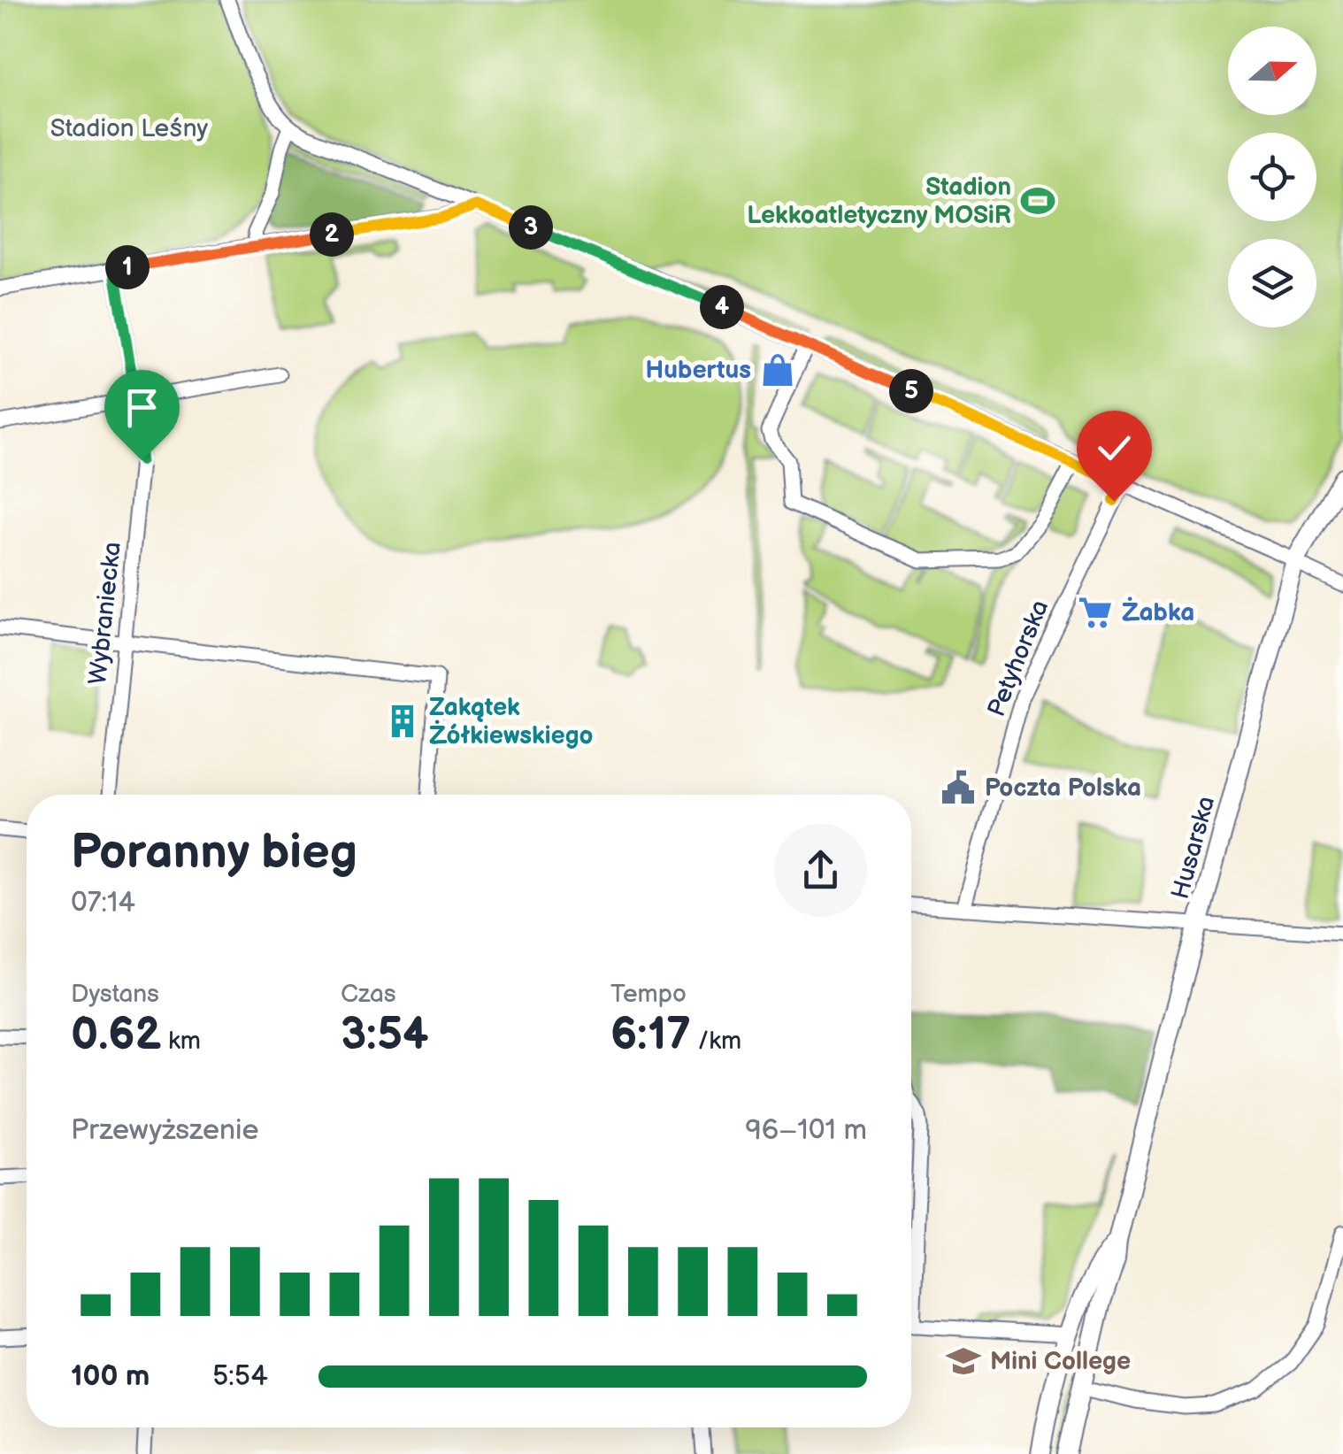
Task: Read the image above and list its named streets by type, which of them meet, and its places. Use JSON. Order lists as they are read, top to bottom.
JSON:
{
  "streets": {
    "main road": ["Husarska"],
    "street": ["Wybraniecka", "Petyhorska"]
  },
  "parks": ["Stadion Leśny"],
  "places": {
    "sports": ["Stadion Lekkoatletyczny MOSiR"],
    "shop": ["Hubertus"],
    "supermarket": ["Żabka"],
    "building": ["Zakątek Żółkiewskiego"],
    "public building": ["Poczta Polska"],
    "school or university": ["Mini College"]
  },
  "north": "right",
  "page": {
    "pins": [
      "3",
      "2",
      "1",
      "4",
      "5"
    ],
    "heading": ["Poranny bieg", "07:14"],
    "stats": [
      ["Dystans", "0.62 km"],
      ["Czas", "3:54"],
      ["Tempo", "6:17 /km"]
    ],
    "chart": ["Przewyższenie", "96–101 m"],
    "list": [
      {
        "name": "100 m",
        "note": "5:54"
      }
    ]
  }
}
